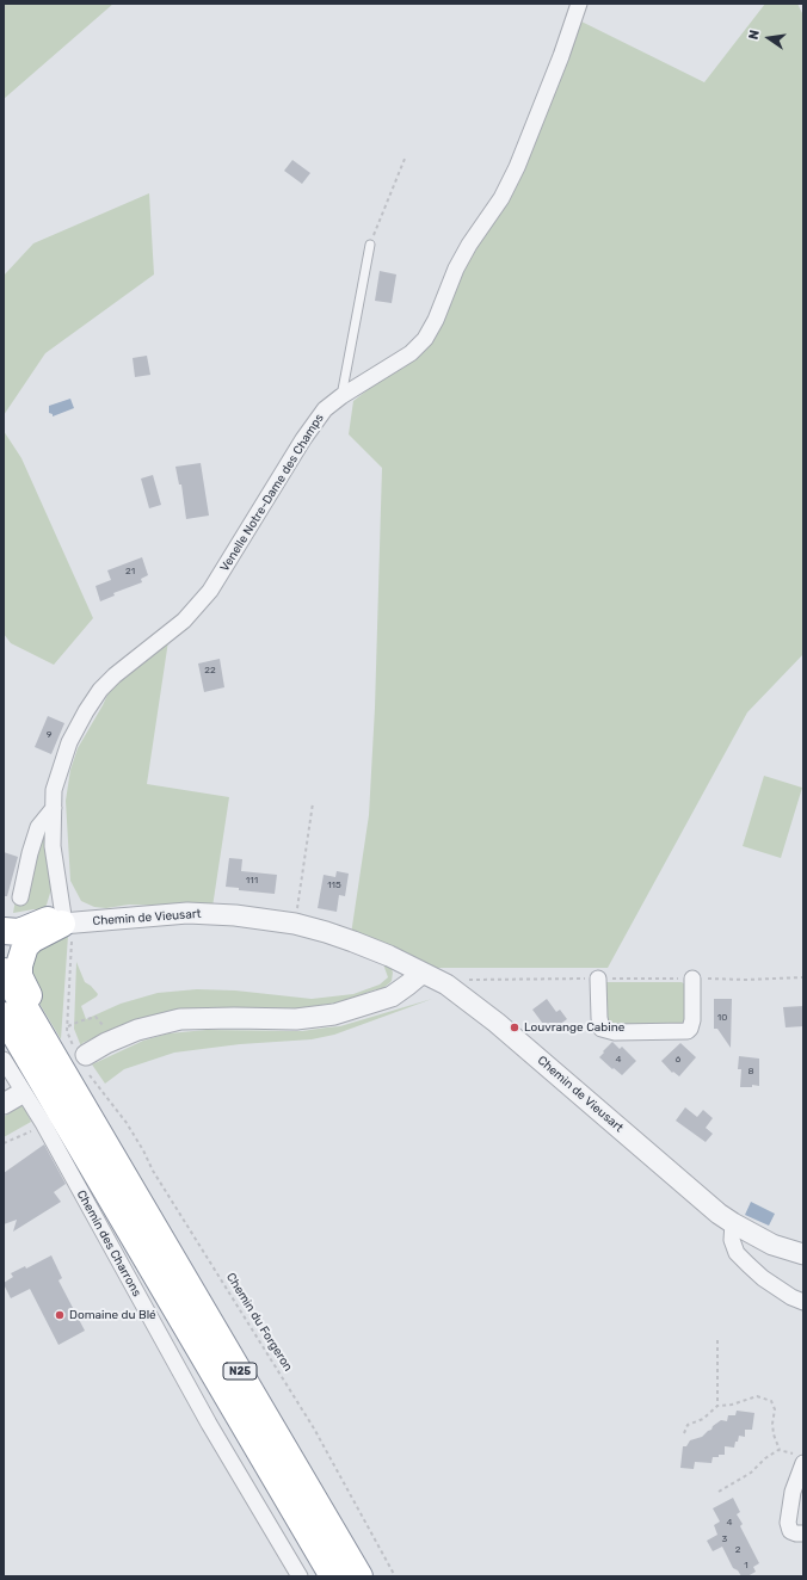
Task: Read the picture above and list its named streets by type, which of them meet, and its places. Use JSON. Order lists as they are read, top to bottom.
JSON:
{
  "streets": {
    "highway": ["N25"],
    "street": ["Venelle Notre-Dame des Champs", "Chemin de Vieusart", "Chemin des Charrons"],
    "path": ["Chemin du Forgeron"]
  },
  "crossings": [
    ["Venelle Notre-Dame des Champs", "Chemin de Vieusart"]
  ],
  "places": ["Louvrange Cabine", "Domaine du Blé"],
  "house_numbers": [
    "21",
    "22",
    "9",
    "111",
    "115",
    "10",
    "4",
    "6",
    "8",
    "4",
    "3",
    "2",
    "1"
  ],
  "north": "left"
}
